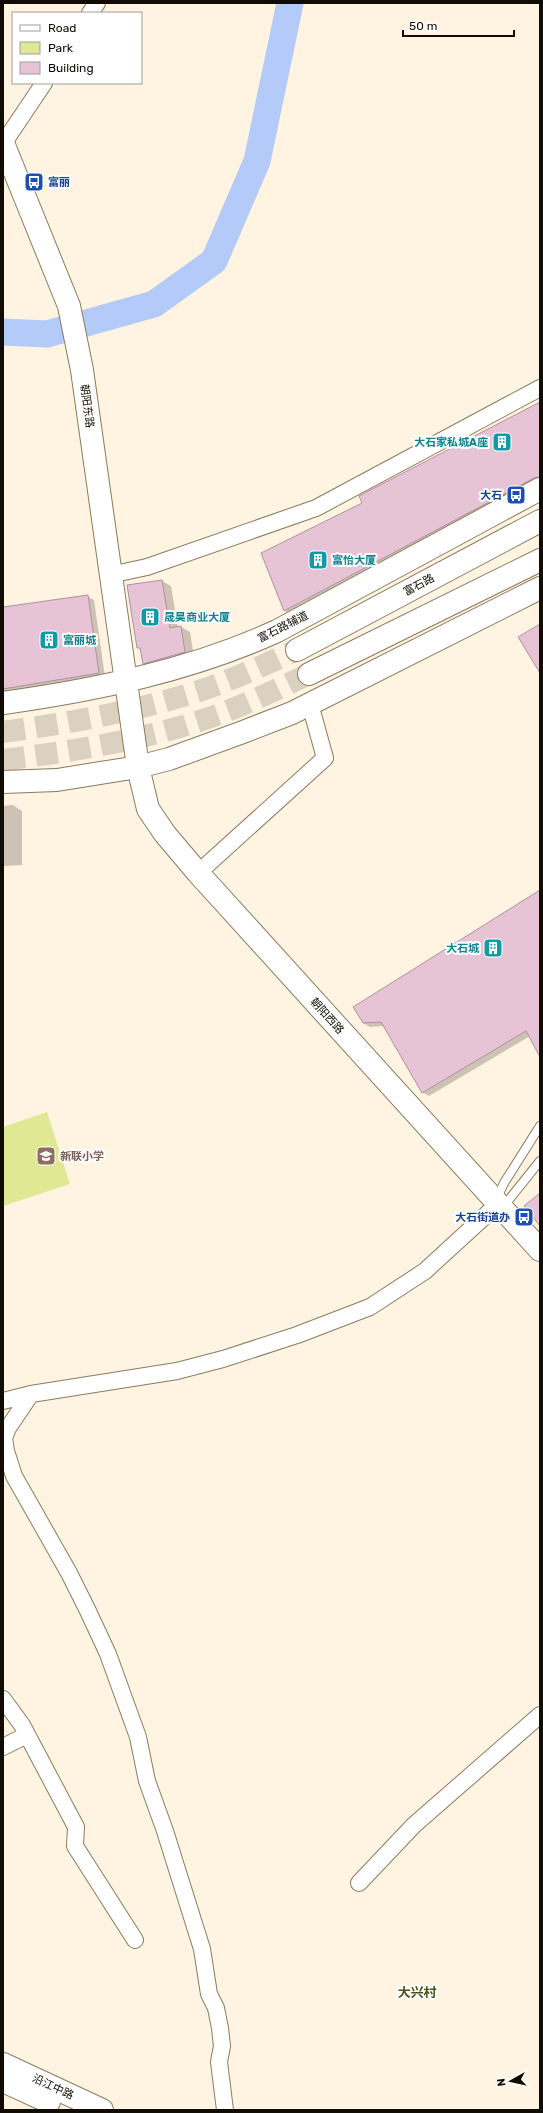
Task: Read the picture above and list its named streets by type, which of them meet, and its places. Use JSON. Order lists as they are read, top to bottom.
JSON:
{
  "streets": {
    "main road": [
      "朝阳东路",
      "富石路",
      "富石路辅道",
      "朝阳西路",
      "沿江中路"
    ]
  },
  "crossings": [
    ["朝阳东路", "富石路辅道"],
    ["朝阳东路", "朝阳西路"]
  ],
  "districts": ["大兴村"],
  "places": {
    "bus stop": ["富丽", "大石", "大石街道办"],
    "building": [
      "大石家私城A座",
      "富怡大厦",
      "晟昊商业大厦",
      "富丽城",
      "大石城"
    ],
    "school or university": ["新联小学"]
  },
  "legend": ["Road", "Park", "Building"],
  "scale_bar": "50 m",
  "north": "left"
}
